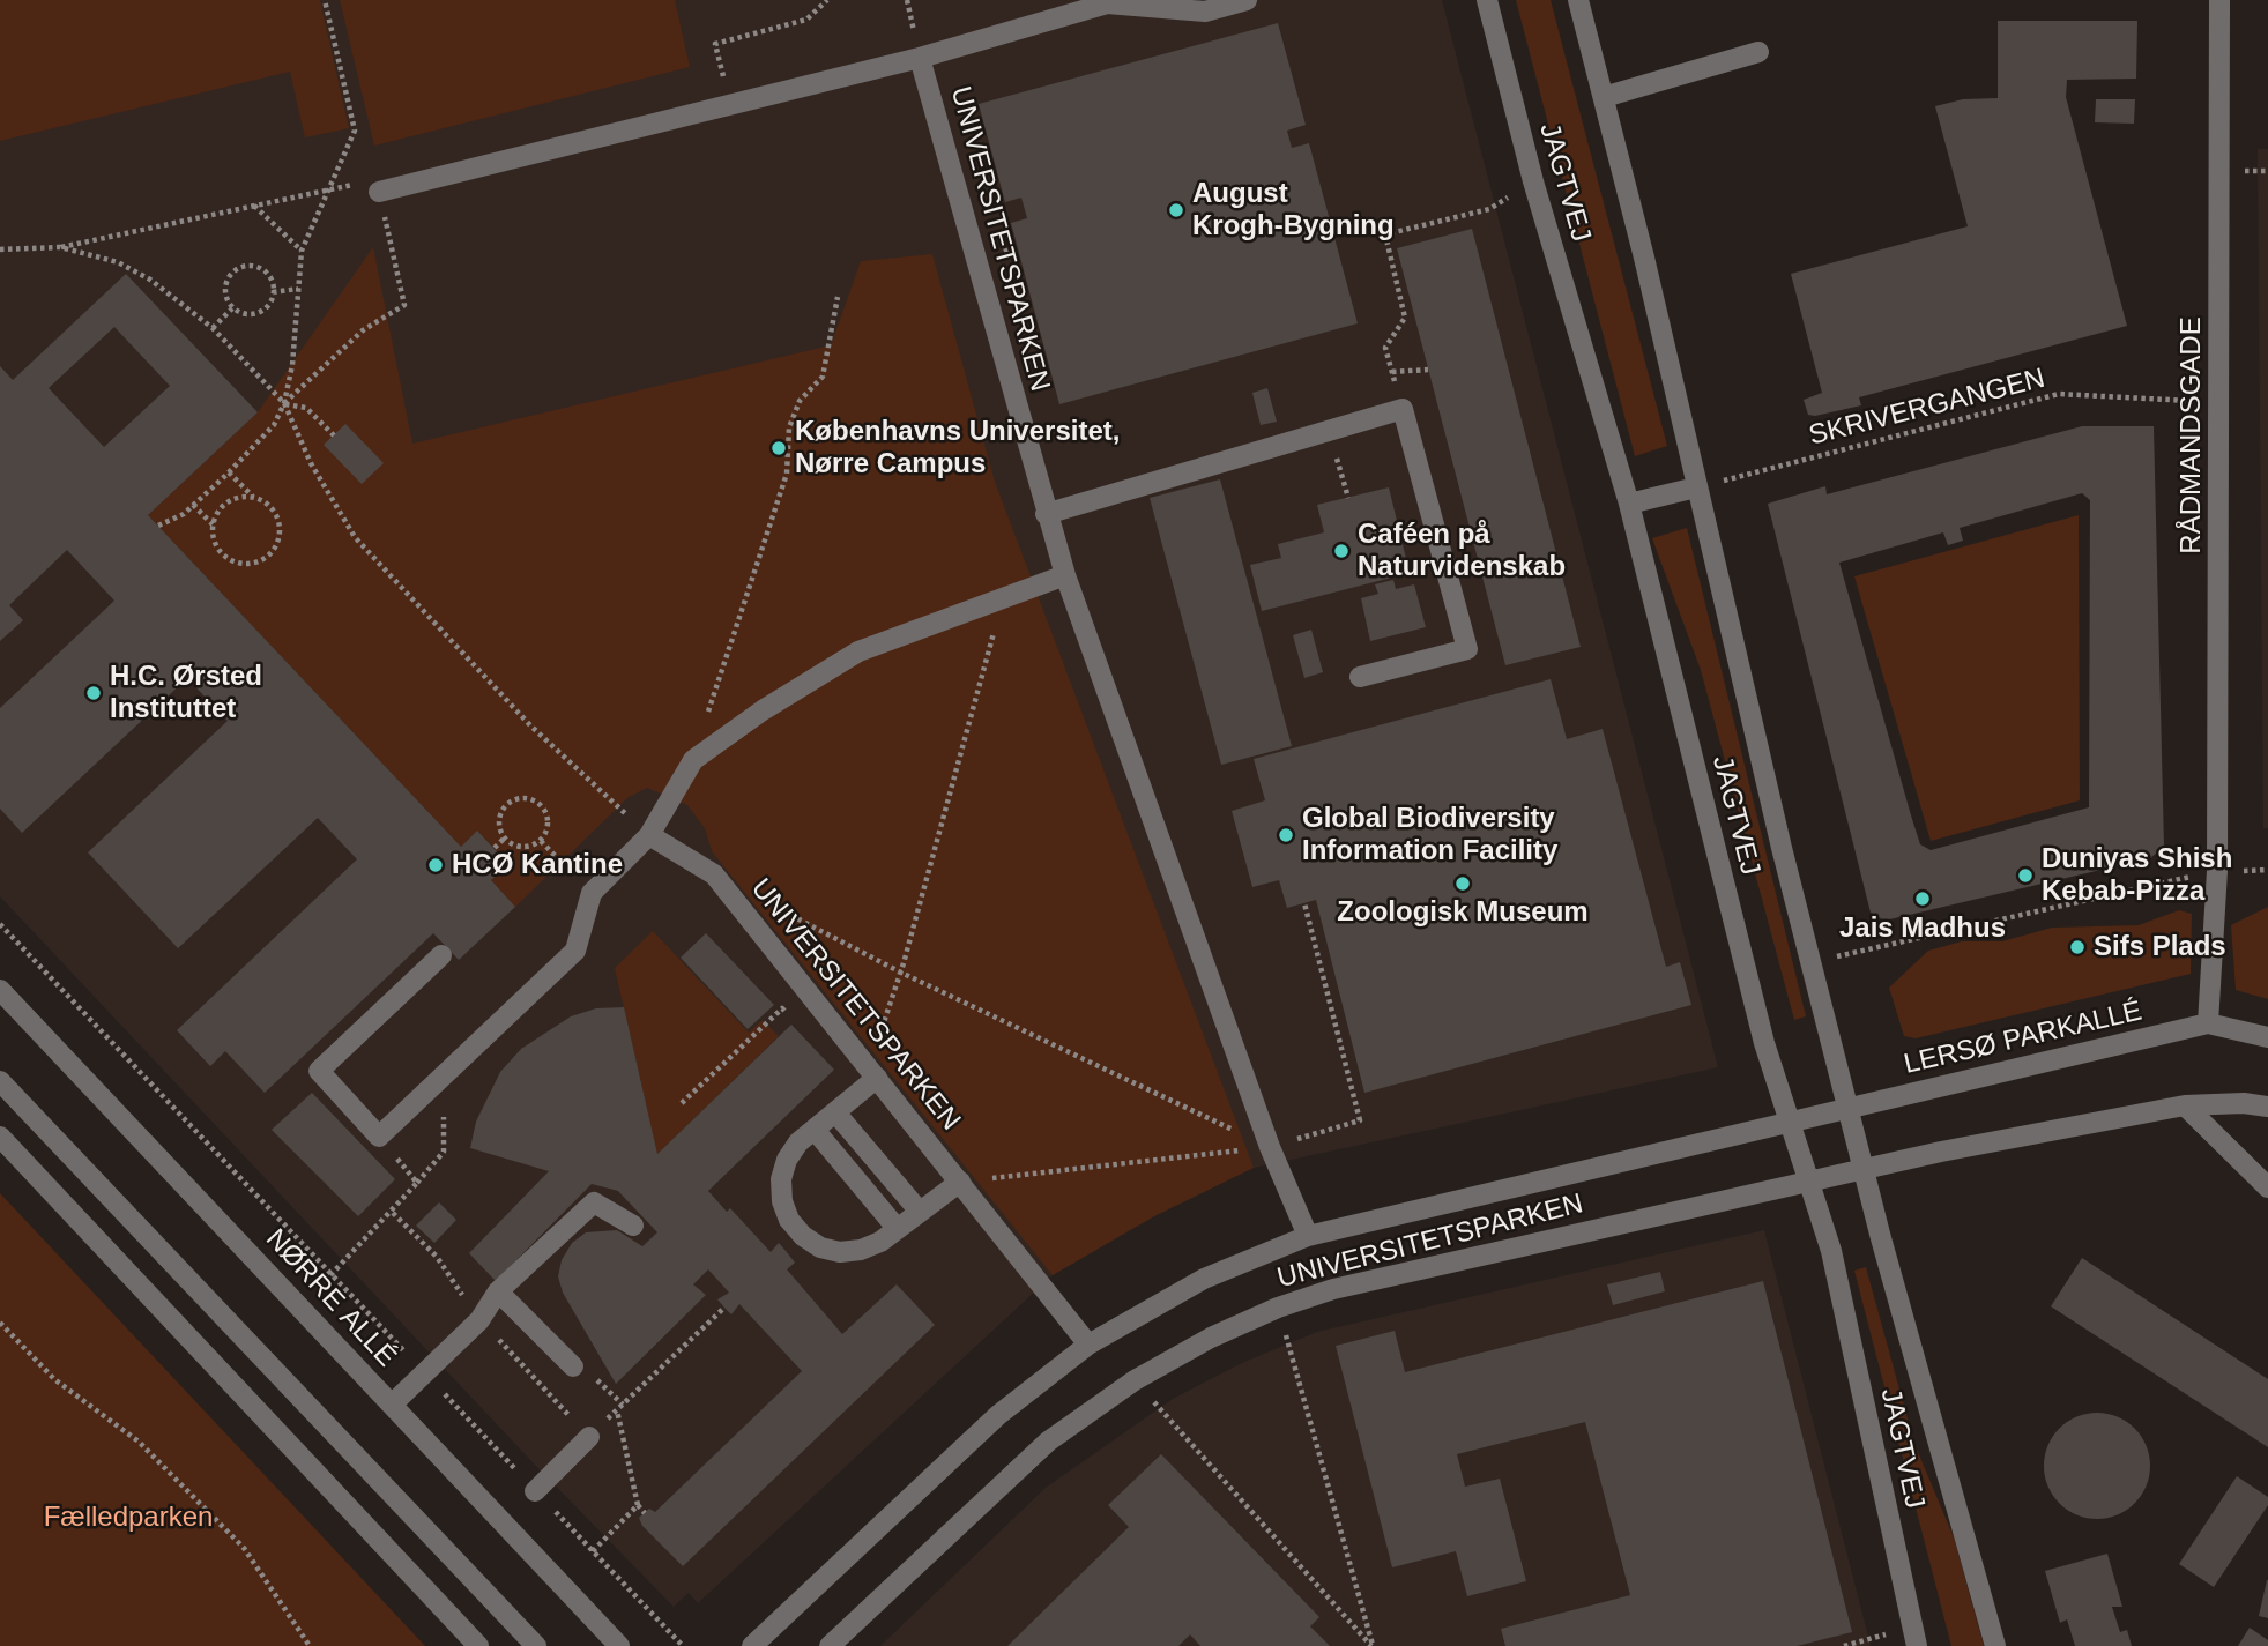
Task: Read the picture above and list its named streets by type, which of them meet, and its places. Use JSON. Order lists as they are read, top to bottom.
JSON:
{
  "streets": {
    "street": [
      "JAGTVEJ",
      "UNIVERSITETSPARKEN",
      "RÅDMANDSGADE",
      "LERSØ PARKALLÉ",
      "NØRRE ALLÉ"
    ],
    "path": ["SKRIVERGANGEN"]
  },
  "crossings": [
    ["JAGTVEJ", "UNIVERSITETSPARKEN"],
    ["JAGTVEJ", "SKRIVERGANGEN"],
    ["JAGTVEJ", "LERSØ PARKALLÉ"],
    ["UNIVERSITETSPARKEN", "LERSØ PARKALLÉ"],
    ["SKRIVERGANGEN", "RÅDMANDSGADE"]
  ],
  "parks": ["Fælledparken"],
  "places": [
    "August Krogh-Bygning",
    "Københavns Universitet, Nørre Campus",
    "Caféen på Naturvidenskab",
    "H.C. Ørsted Instituttet",
    "Global Biodiversity Information Facility",
    "HCØ Kantine",
    "Duniyas Shish Kebab-Pizza",
    "Zoologisk Museum",
    "Jais Madhus",
    "Sifs Plads"
  ]
}
